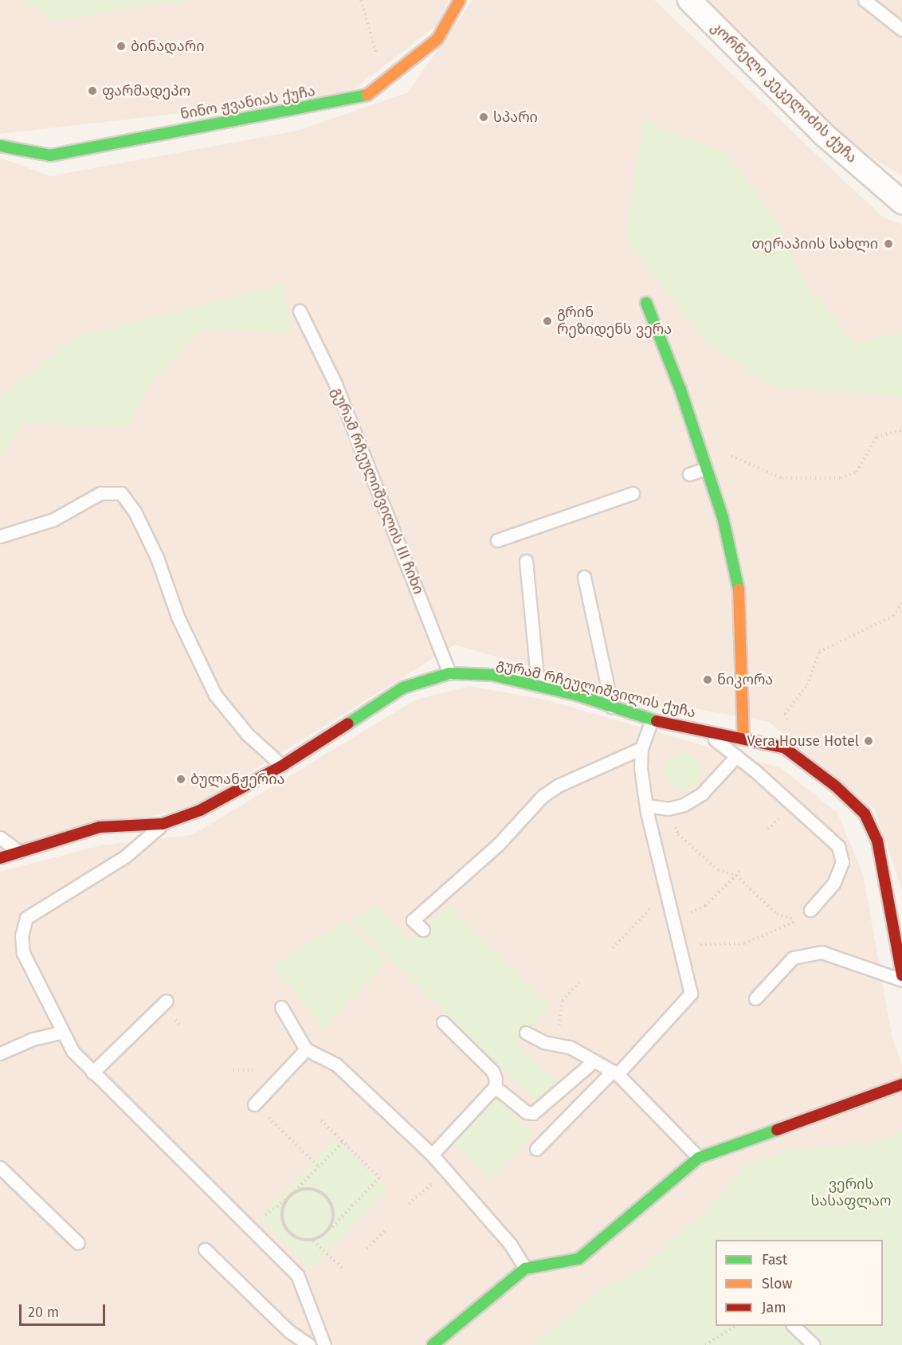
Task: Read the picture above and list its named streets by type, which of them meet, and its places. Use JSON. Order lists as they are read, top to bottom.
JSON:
{
  "streets": {
    "street": ["კორნელი კეკელიძის ქუჩა", "ნინო ჟვანიას ქუჩა", "გურამ რჩეულიშვილის ქუჩა"],
    "lane": ["გურამ რჩეულიშვილის III ჩიხი"]
  },
  "crossings": [
    ["გურამ რჩეულიშვილის III ჩიხი", "გურამ რჩეულიშვილის ქუჩა"]
  ],
  "parks": ["ვერის სასაფლაო"],
  "places": [
    "ბინადარი",
    "ფარმადეპო",
    "სპარი",
    "თერაპიის სახლი",
    "გრინ რეზიდენს ვერა",
    "ნიკორა",
    "Vera House Hotel",
    "ბულანჟერია"
  ],
  "legend": ["Fast", "Slow", "Jam"],
  "scale_bar": "20 m"
}
